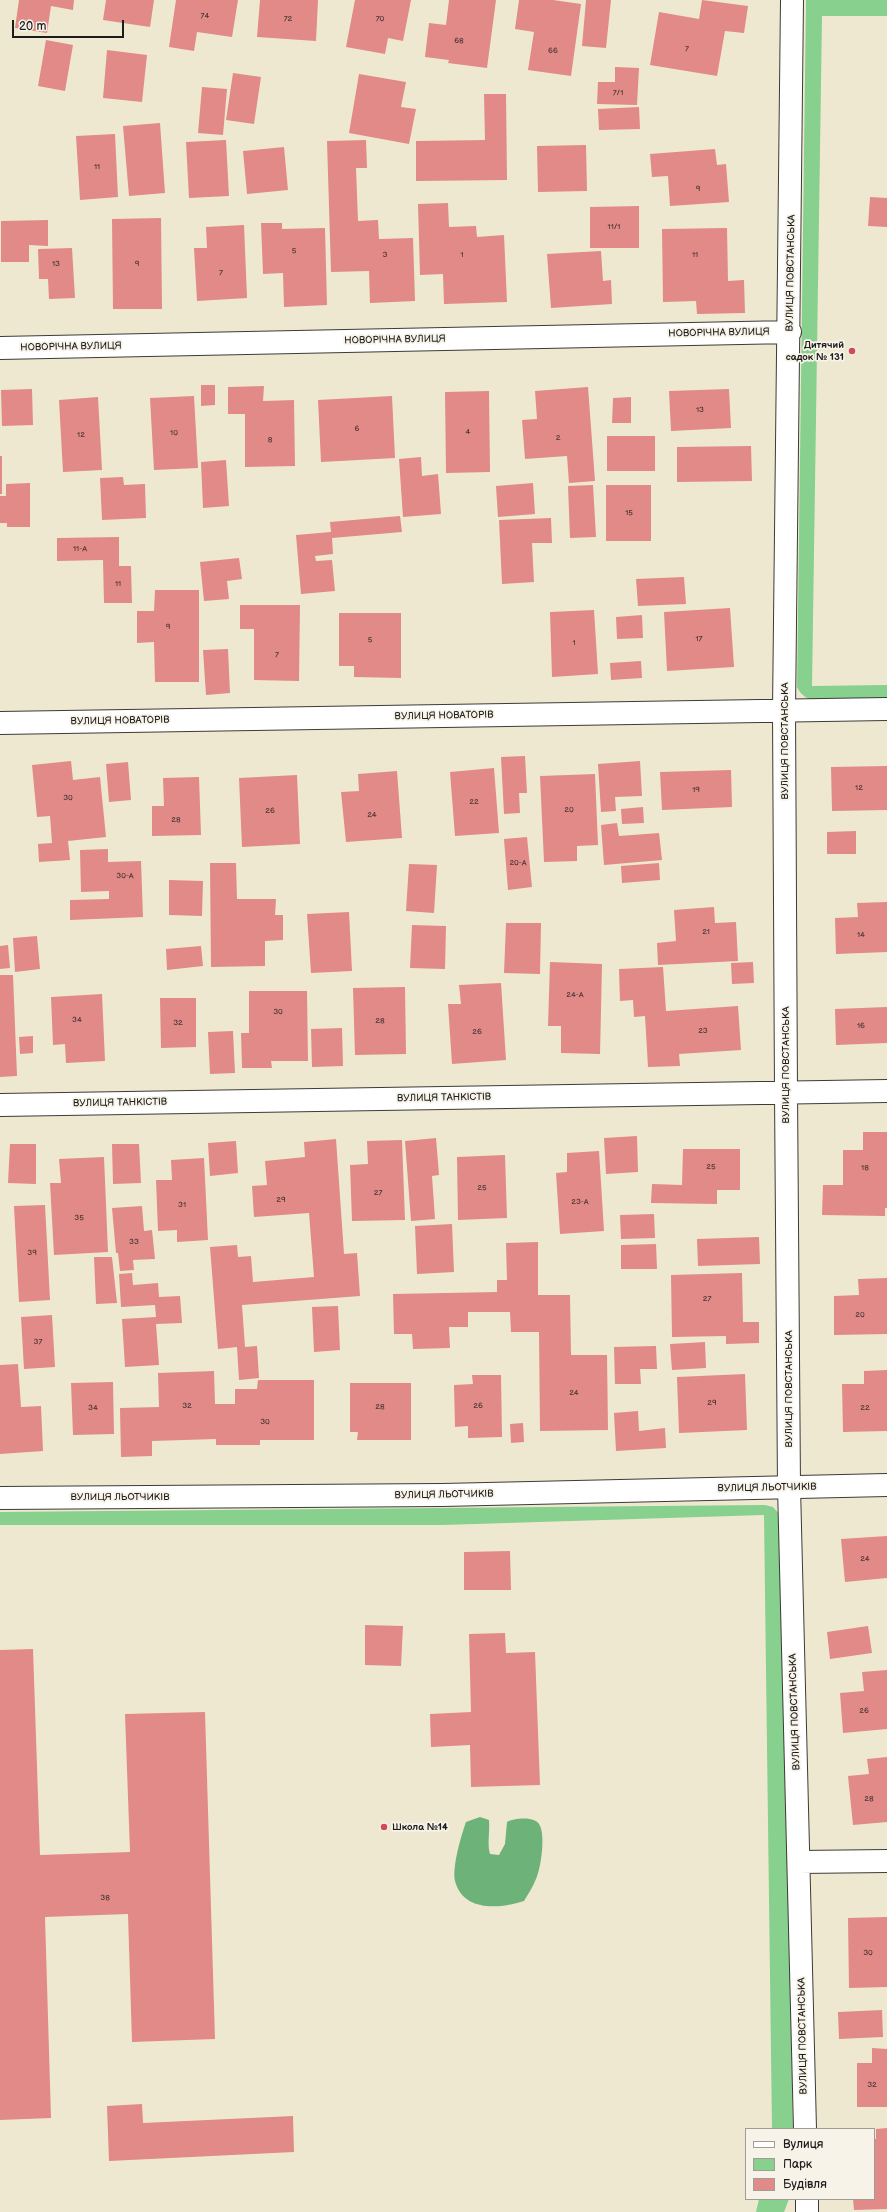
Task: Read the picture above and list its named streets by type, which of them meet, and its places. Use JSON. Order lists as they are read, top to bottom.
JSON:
{
  "streets": {
    "street": [
      "ВУЛИЦЯ ПОВСТАНСЬКА",
      "НОВОРІЧНА ВУЛИЦЯ",
      "ВУЛИЦЯ НОВАТОРІВ",
      "ВУЛИЦЯ ТАНКІСТІВ",
      "ВУЛИЦЯ ЛЬОТЧИКІВ"
    ]
  },
  "crossings": [
    ["ВУЛИЦЯ ПОВСТАНСЬКА", "НОВОРІЧНА ВУЛИЦЯ"],
    ["ВУЛИЦЯ ПОВСТАНСЬКА", "ВУЛИЦЯ НОВАТОРІВ"],
    ["ВУЛИЦЯ ПОВСТАНСЬКА", "ВУЛИЦЯ ТАНКІСТІВ"],
    ["ВУЛИЦЯ ПОВСТАНСЬКА", "ВУЛИЦЯ ЛЬОТЧИКІВ"]
  ],
  "places": ["Дитячий садок № 131", "Школа №14"],
  "house_numbers": [
    "74",
    "72",
    "70",
    "68",
    "7",
    "66",
    "7/1",
    "11",
    "9",
    "11/1",
    "5",
    "3",
    "1",
    "11",
    "13",
    "9",
    "7",
    "13",
    "6",
    "4",
    "10",
    "12",
    "2",
    "8",
    "15",
    "11-А",
    "11",
    "9",
    "17",
    "5",
    "1",
    "7",
    "12",
    "19",
    "30",
    "22",
    "20",
    "26",
    "24",
    "28",
    "20-А",
    "30-А",
    "21",
    "14",
    "24-А",
    "30",
    "34",
    "28",
    "32",
    "16",
    "23",
    "26",
    "25",
    "18",
    "25",
    "27",
    "29",
    "23-А",
    "31",
    "35",
    "33",
    "39",
    "27",
    "20",
    "37",
    "24",
    "29",
    "32",
    "26",
    "28",
    "34",
    "22",
    "30",
    "24",
    "26",
    "28",
    "38",
    "30",
    "32"
  ],
  "legend": ["Вулиця", "Парк", "Будівля"],
  "scale_bar": "20 m"
}
